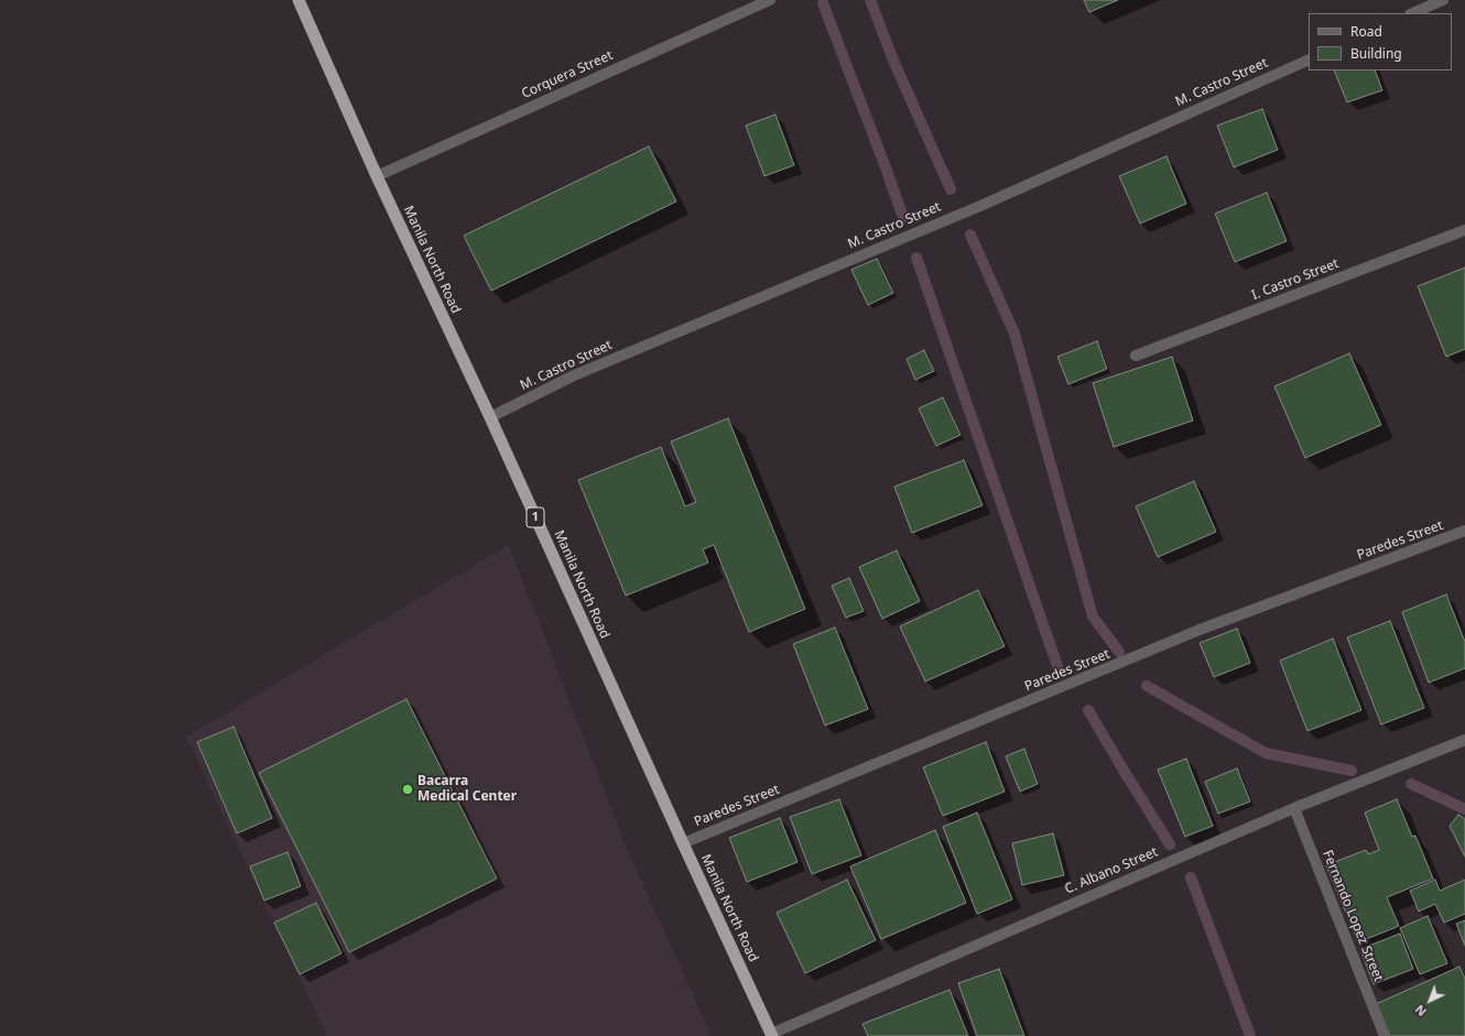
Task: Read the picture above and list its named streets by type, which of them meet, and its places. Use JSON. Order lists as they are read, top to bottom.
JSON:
{
  "streets": {
    "highway": ["Manila North Road", "1"],
    "street": [
      "Corquera Street",
      "M. Castro Street",
      "I. Castro Street",
      "Paredes Street",
      "C. Albano Street",
      "Fernando Lopez Street"
    ]
  },
  "crossings": [
    ["Corquera Street", "Manila North Road"],
    ["M. Castro Street", "Manila North Road"],
    ["Manila North Road", "Paredes Street"],
    ["Manila North Road", "C. Albano Street"],
    ["C. Albano Street", "Fernando Lopez Street"]
  ],
  "places": ["Bacarra Medical Center"],
  "legend": ["Road", "Building"],
  "north": "bottom left"
}
